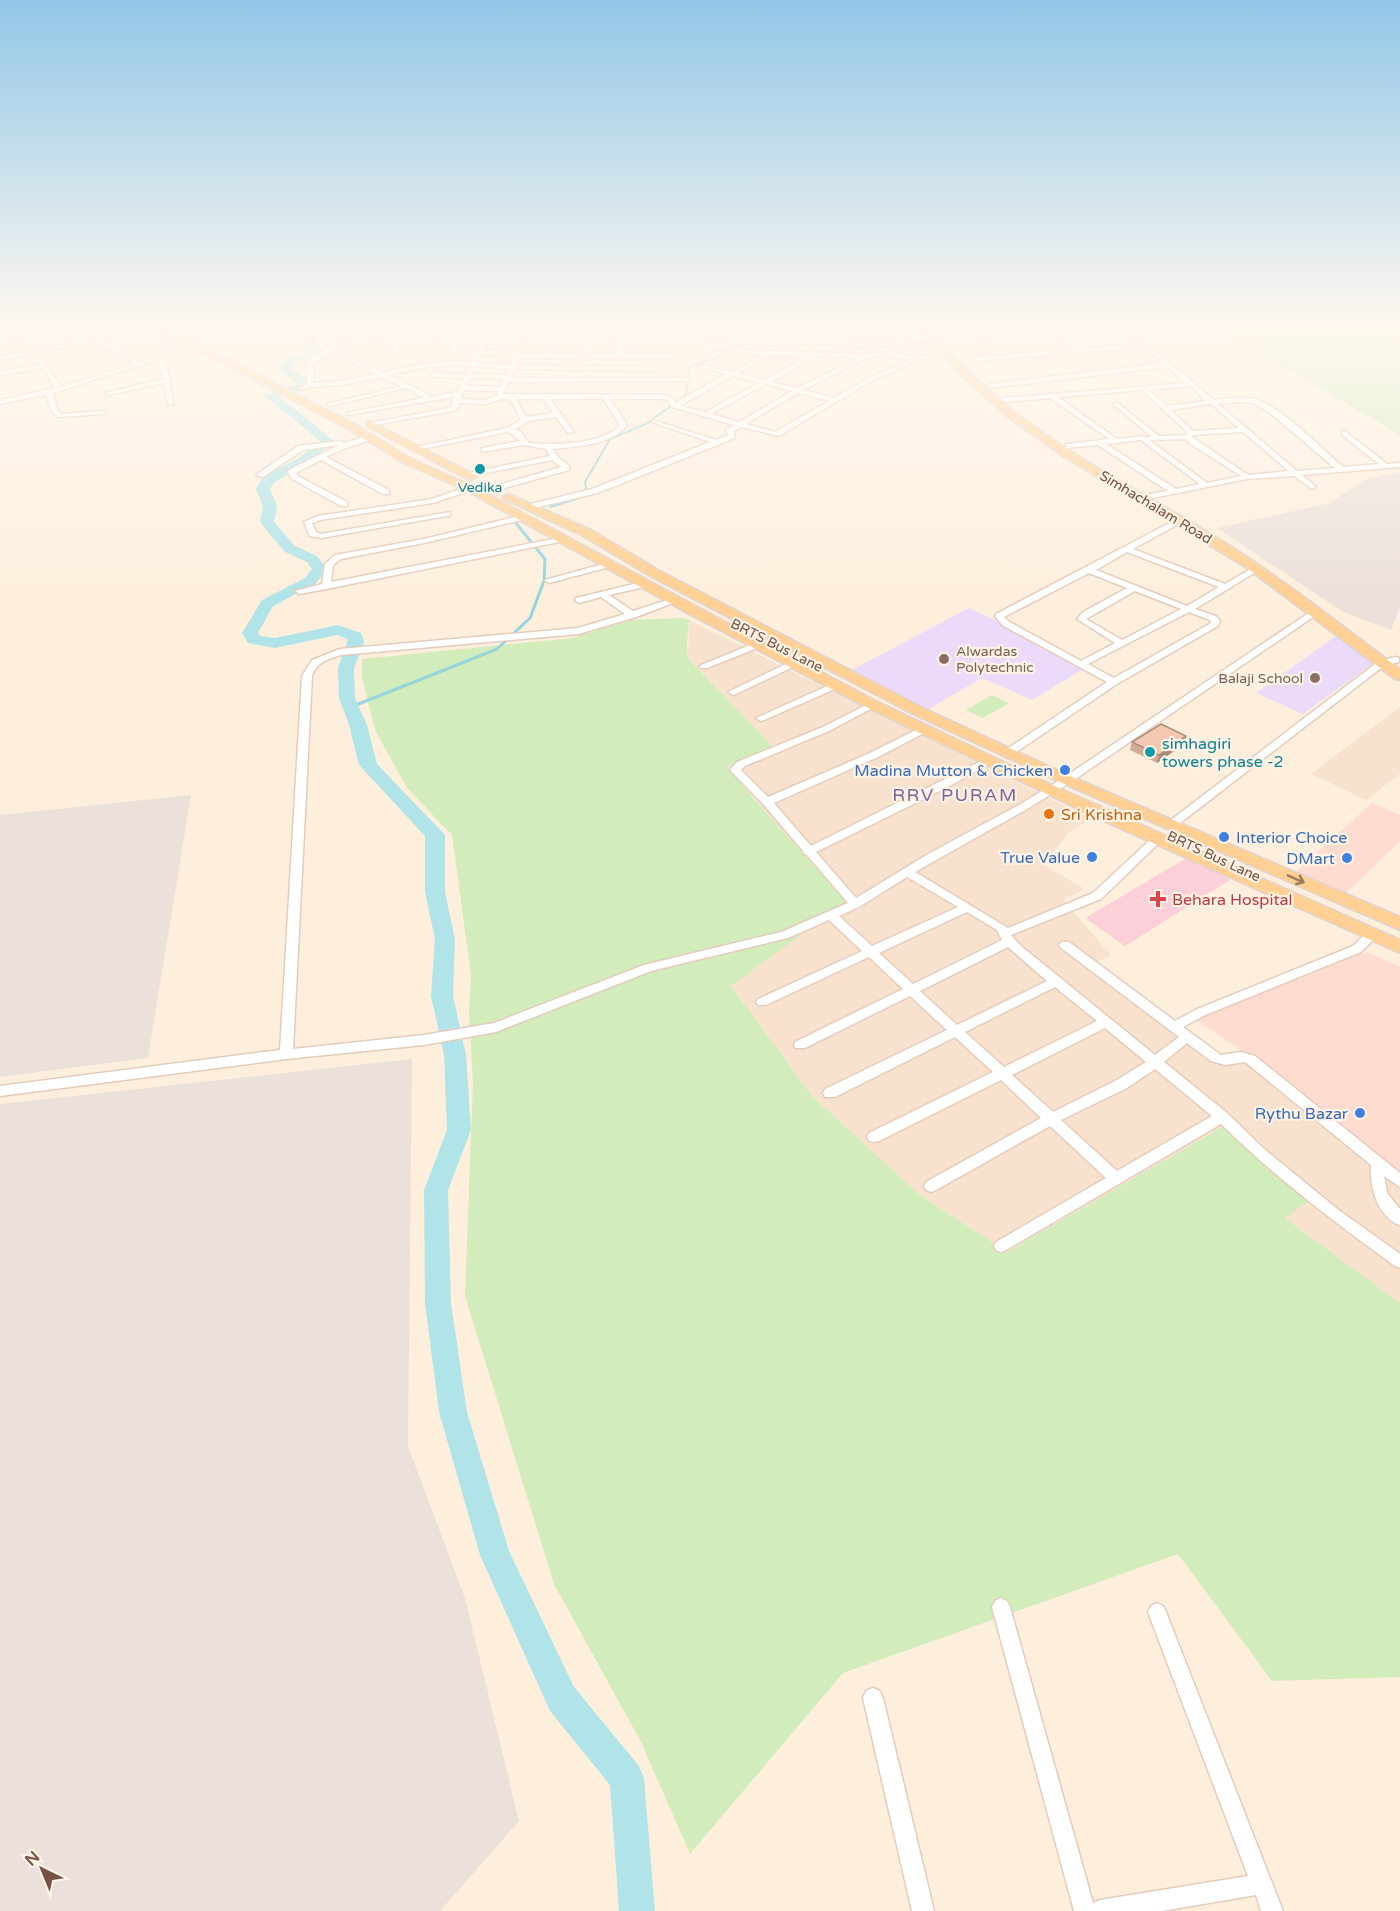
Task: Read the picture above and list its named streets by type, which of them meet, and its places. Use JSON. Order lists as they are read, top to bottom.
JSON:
{
  "streets": {
    "main road": ["Simhachalam Road", "BRTS Bus Lane"]
  },
  "districts": ["RRV PURAM"],
  "places": {
    "other": [
      "Vedika",
      "Alwardas Polytechnic",
      "Balaji School",
      "simhagiri towers phase -2",
      "Madina Mutton & Chicken",
      "Sri Krishna",
      "Interior Choice",
      "True Value",
      "DMart",
      "Rythu Bazar"
    ],
    "health": ["Behara Hospital"]
  },
  "north": "top left"
}
